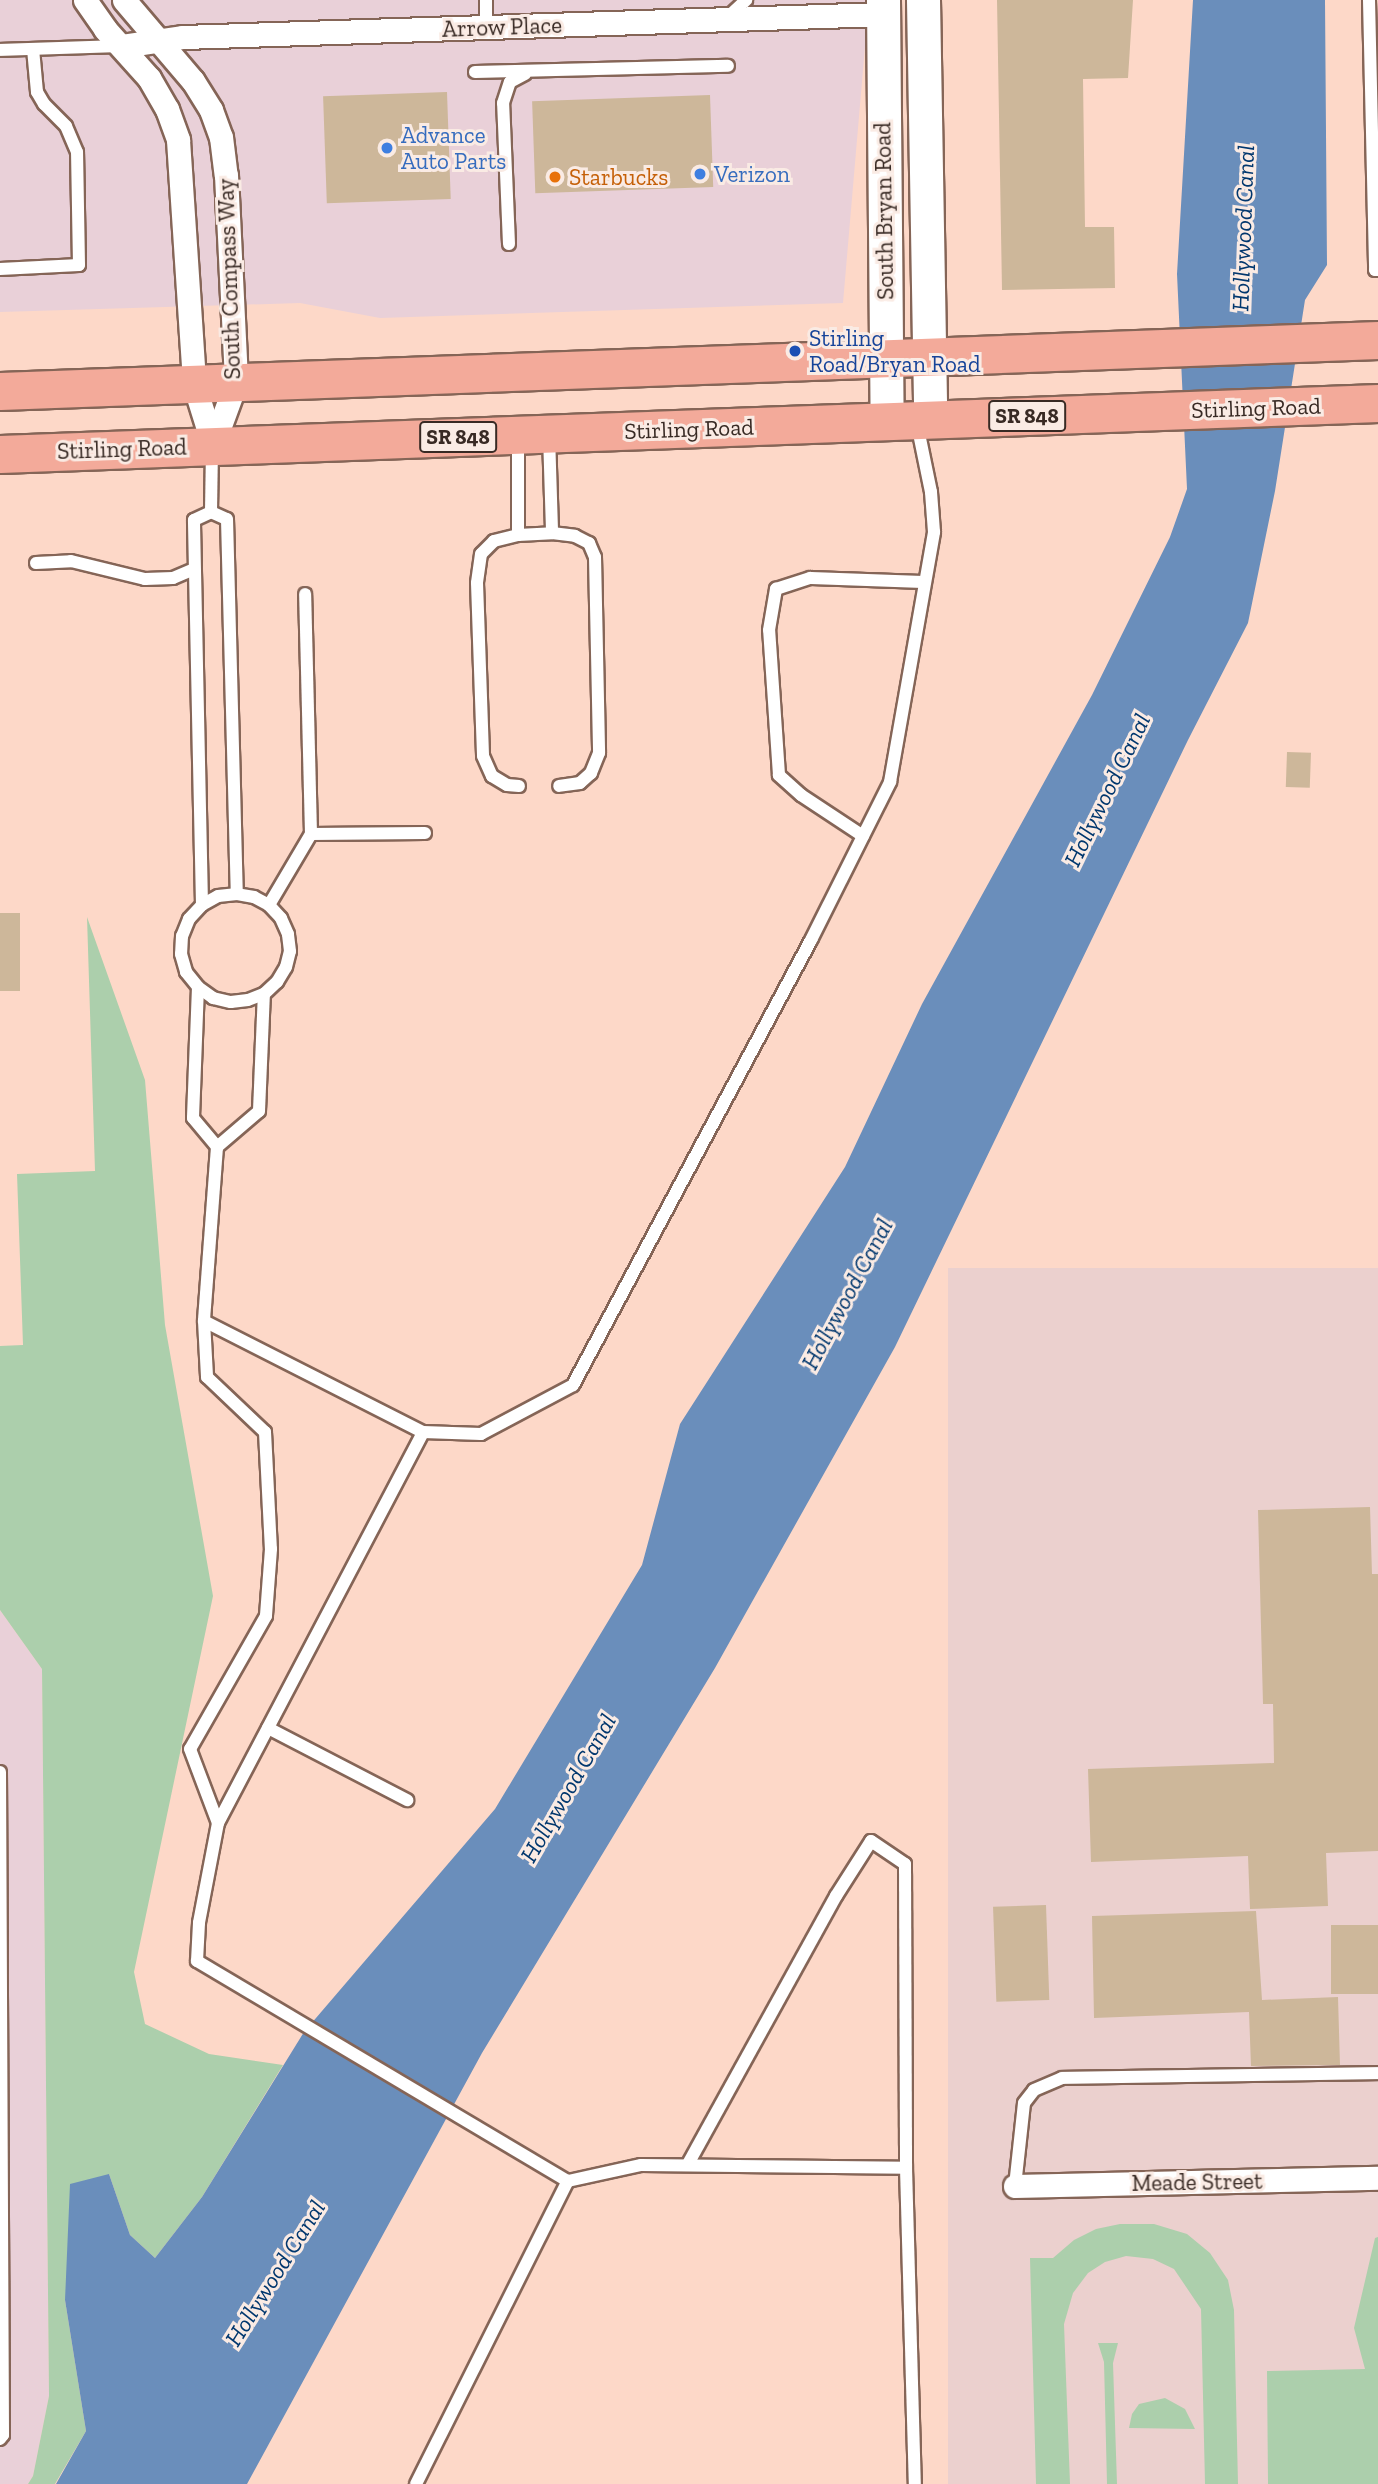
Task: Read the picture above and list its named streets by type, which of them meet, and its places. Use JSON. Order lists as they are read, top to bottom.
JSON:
{
  "streets": {
    "main road": ["Stirling Road", "SR 848"],
    "street": [
      "Arrow Place",
      "South Bryan Road",
      "South Compass Way",
      "Meade Street"
    ]
  },
  "crossings": [
    ["Arrow Place", "South Bryan Road"],
    ["Arrow Place", "South Compass Way"],
    ["South Bryan Road", "Stirling Road"],
    ["South Compass Way", "Stirling Road"]
  ],
  "water": ["Hollywood Canal"],
  "places": [
    "Advance Auto Parts",
    "Verizon",
    "Starbucks",
    "Stirling Road/Bryan Road"
  ]
}
